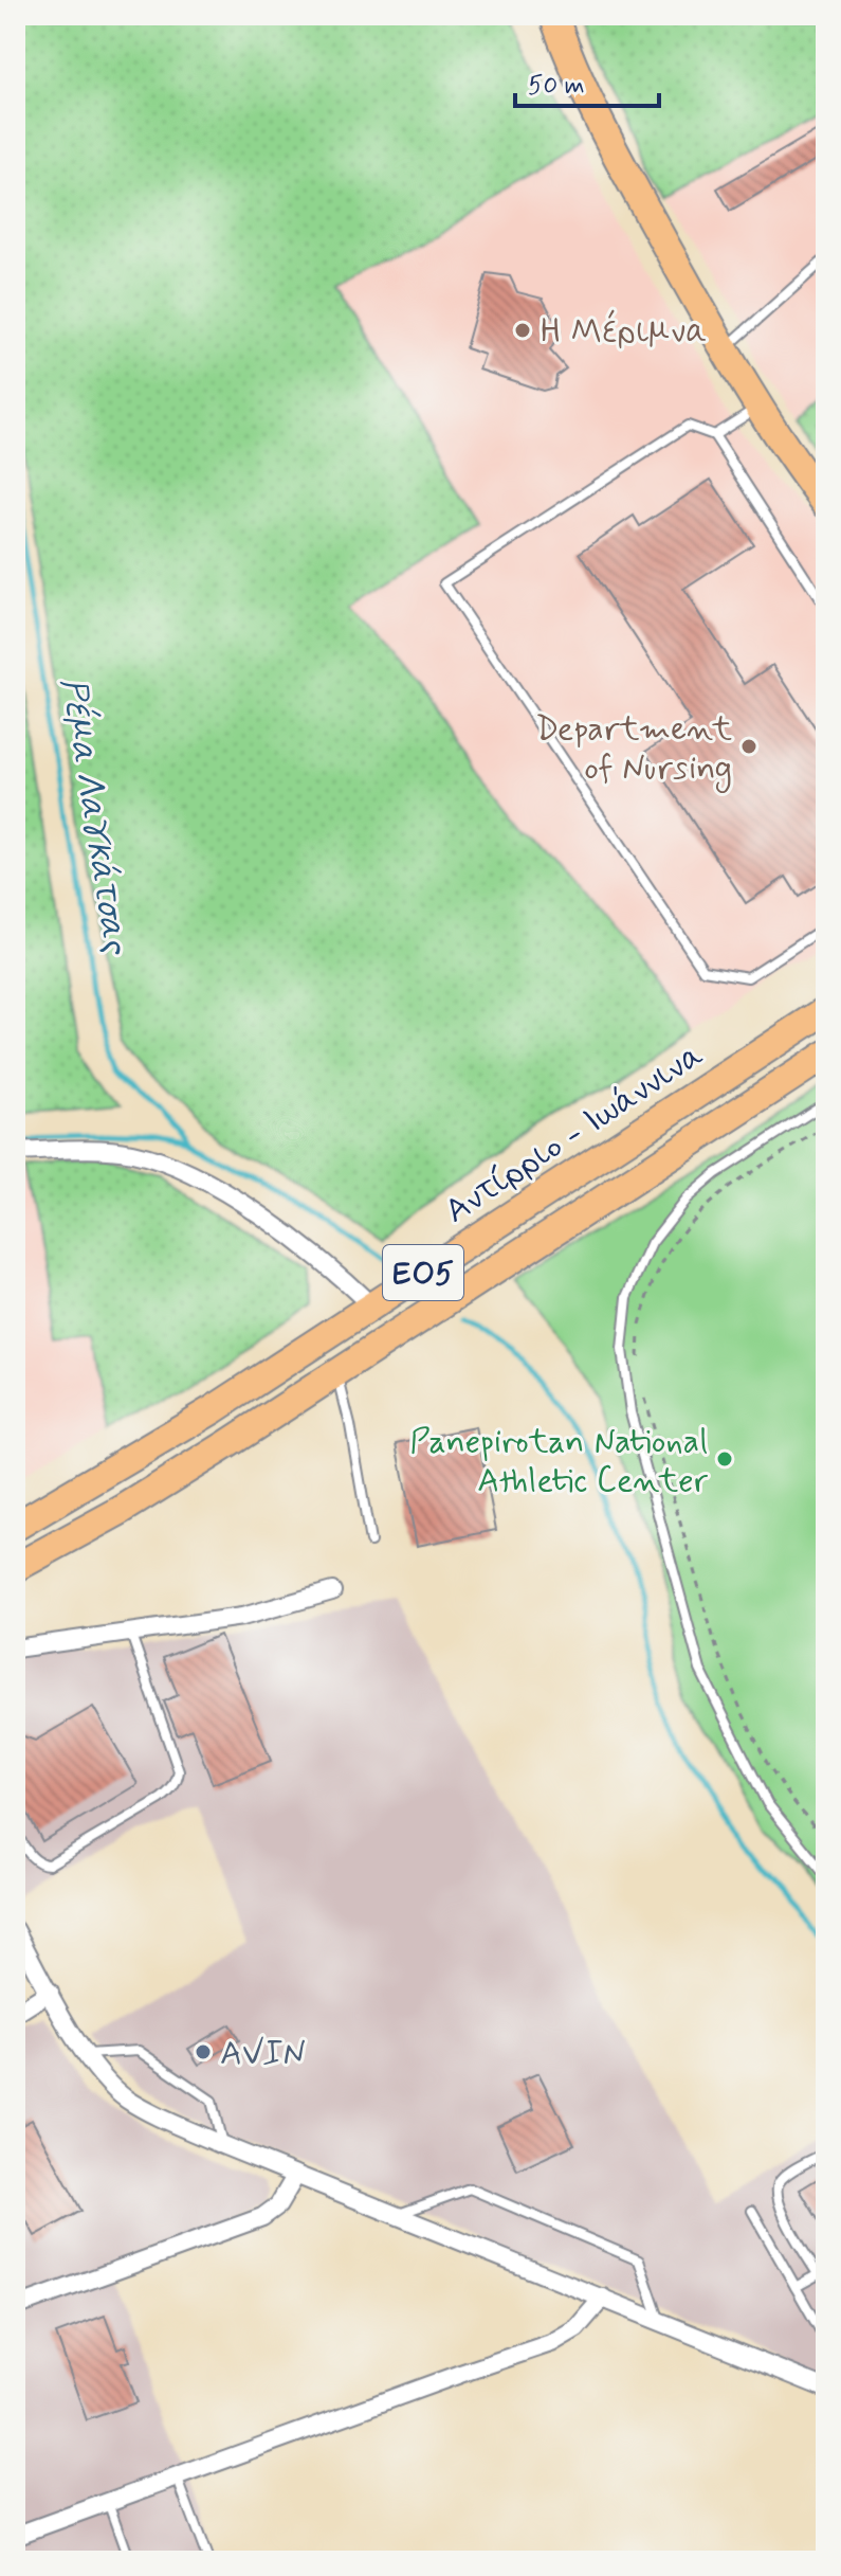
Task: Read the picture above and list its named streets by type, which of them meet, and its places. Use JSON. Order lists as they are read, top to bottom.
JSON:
{
  "streets": {
    "highway": ["Αντίρριο - Ιωάννινα", "ΕΟ5"]
  },
  "water": ["Ρέμα Λαγκάτσας"],
  "places": [
    "Η Μέριμνα",
    "Department of Nursing",
    "Panepirotan National Athletic Center",
    "AVIN"
  ],
  "scale_bar": "50 m"
}
